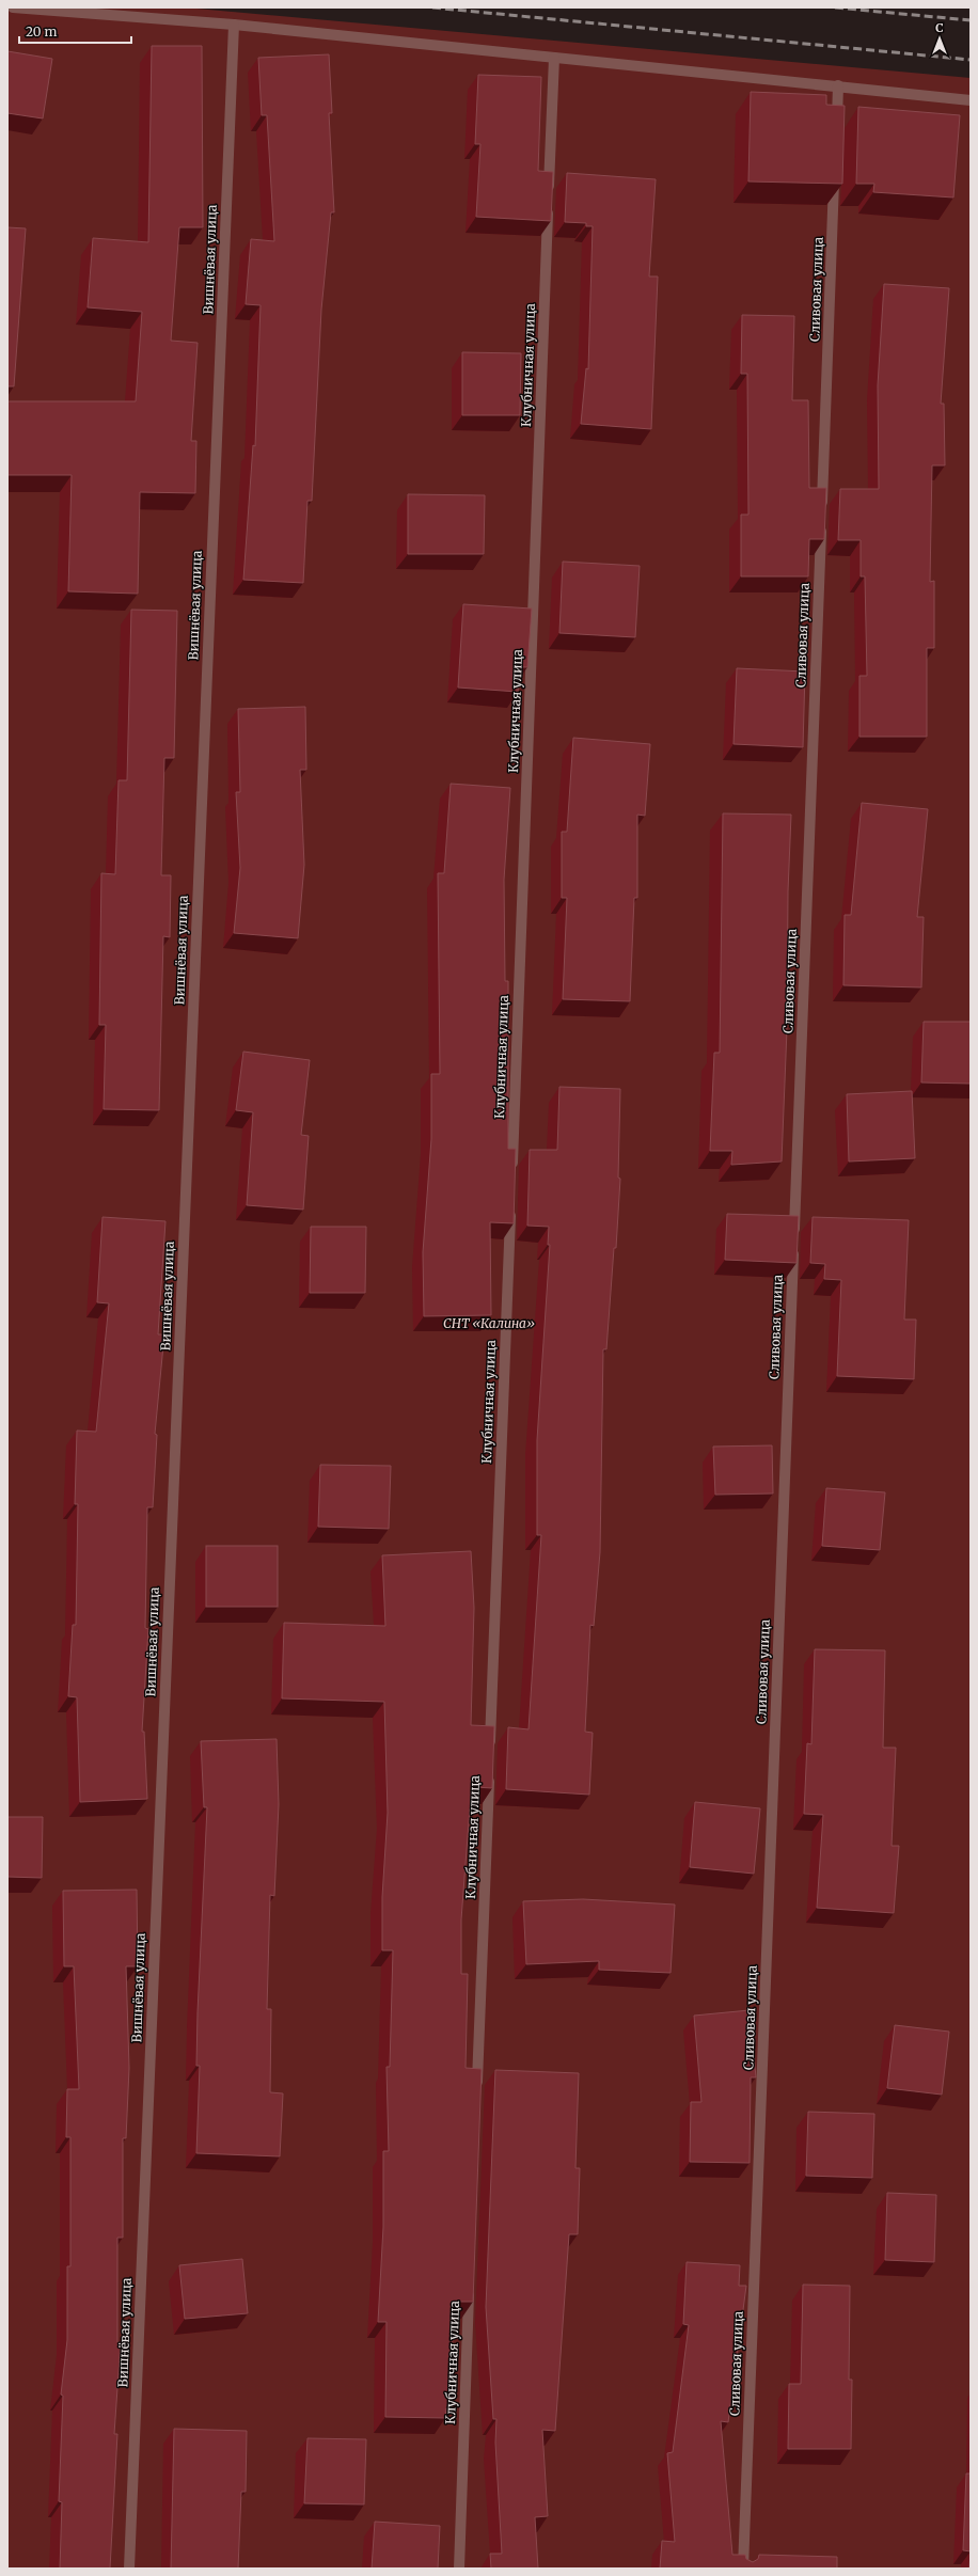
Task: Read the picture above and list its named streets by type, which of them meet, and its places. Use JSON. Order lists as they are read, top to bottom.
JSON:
{
  "streets": {
    "street": ["Вишнёвая улица", "Сливовая улица", "Клубничная улица"]
  },
  "parks": ["СНТ «Калина»"],
  "scale_bar": "20 m",
  "north": "top"
}
